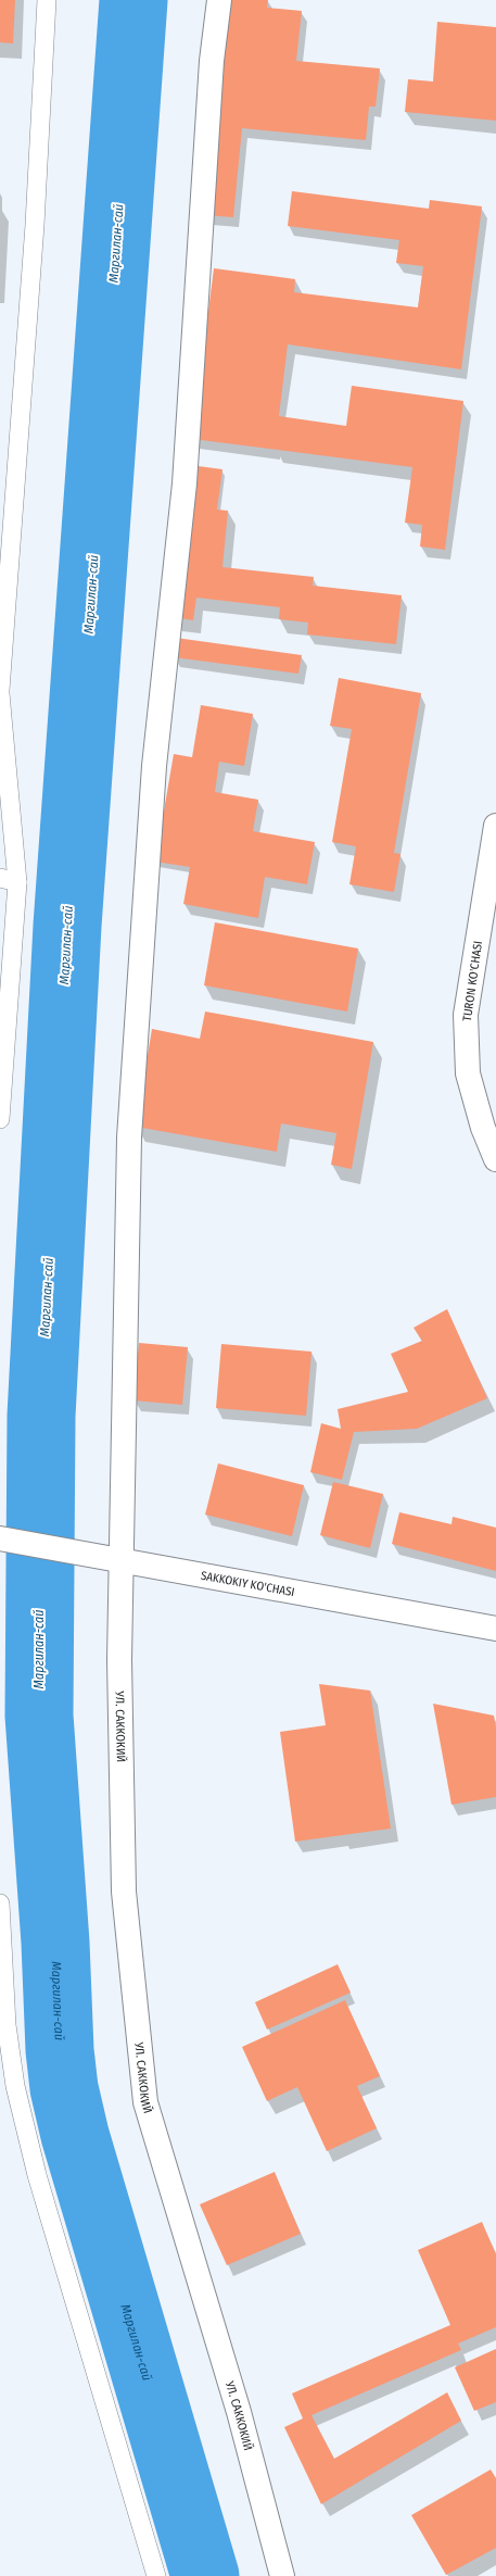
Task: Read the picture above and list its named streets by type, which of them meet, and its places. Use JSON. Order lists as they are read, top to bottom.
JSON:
{
  "streets": {
    "street": ["TURON KO'CHASI", "SAKKOKIY KO'CHASI", "УЛ. САККОКИЙ"]
  },
  "crossings": [
    ["SAKKOKIY KO'CHASI", "УЛ. САККОКИЙ"]
  ],
  "water": ["Маргилан-сай"]
}
